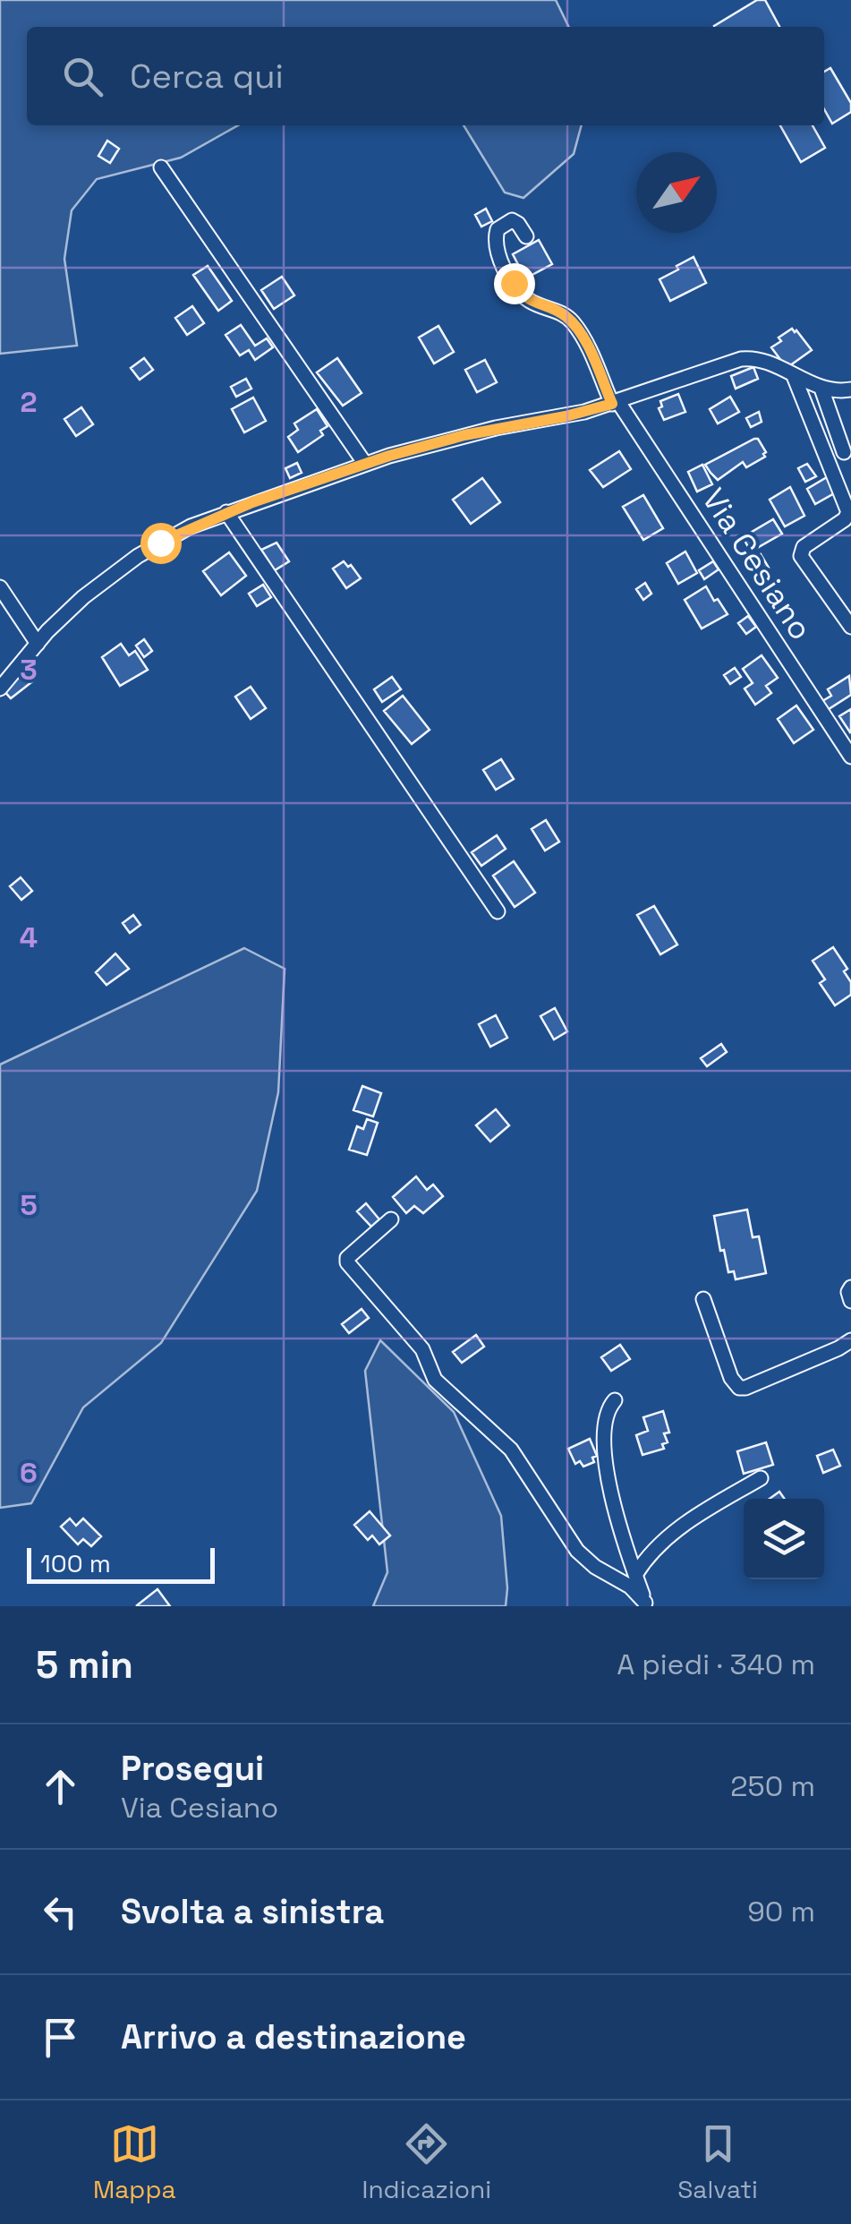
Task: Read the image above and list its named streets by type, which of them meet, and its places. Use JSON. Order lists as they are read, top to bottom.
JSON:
{
  "streets": {
    "street": ["Via Cesiano"]
  },
  "scale_bar": "100 m",
  "north": "top right",
  "page": {
    "search": "Cerca qui",
    "scale": "100 m",
    "heading": ["5 min", "A piedi · 340 m"],
    "list": [
      ["Prosegui", "Via Cesiano", "250 m"],
      ["Svolta a sinistra", "90 m"],
      "Arrivo a destinazione"
    ],
    "nav": ["Mappa", "Indicazioni", "Salvati"]
  },
  "grid": {
    "rows": [
      "2",
      "3",
      "4",
      "5",
      "6"
    ]
  }
}
